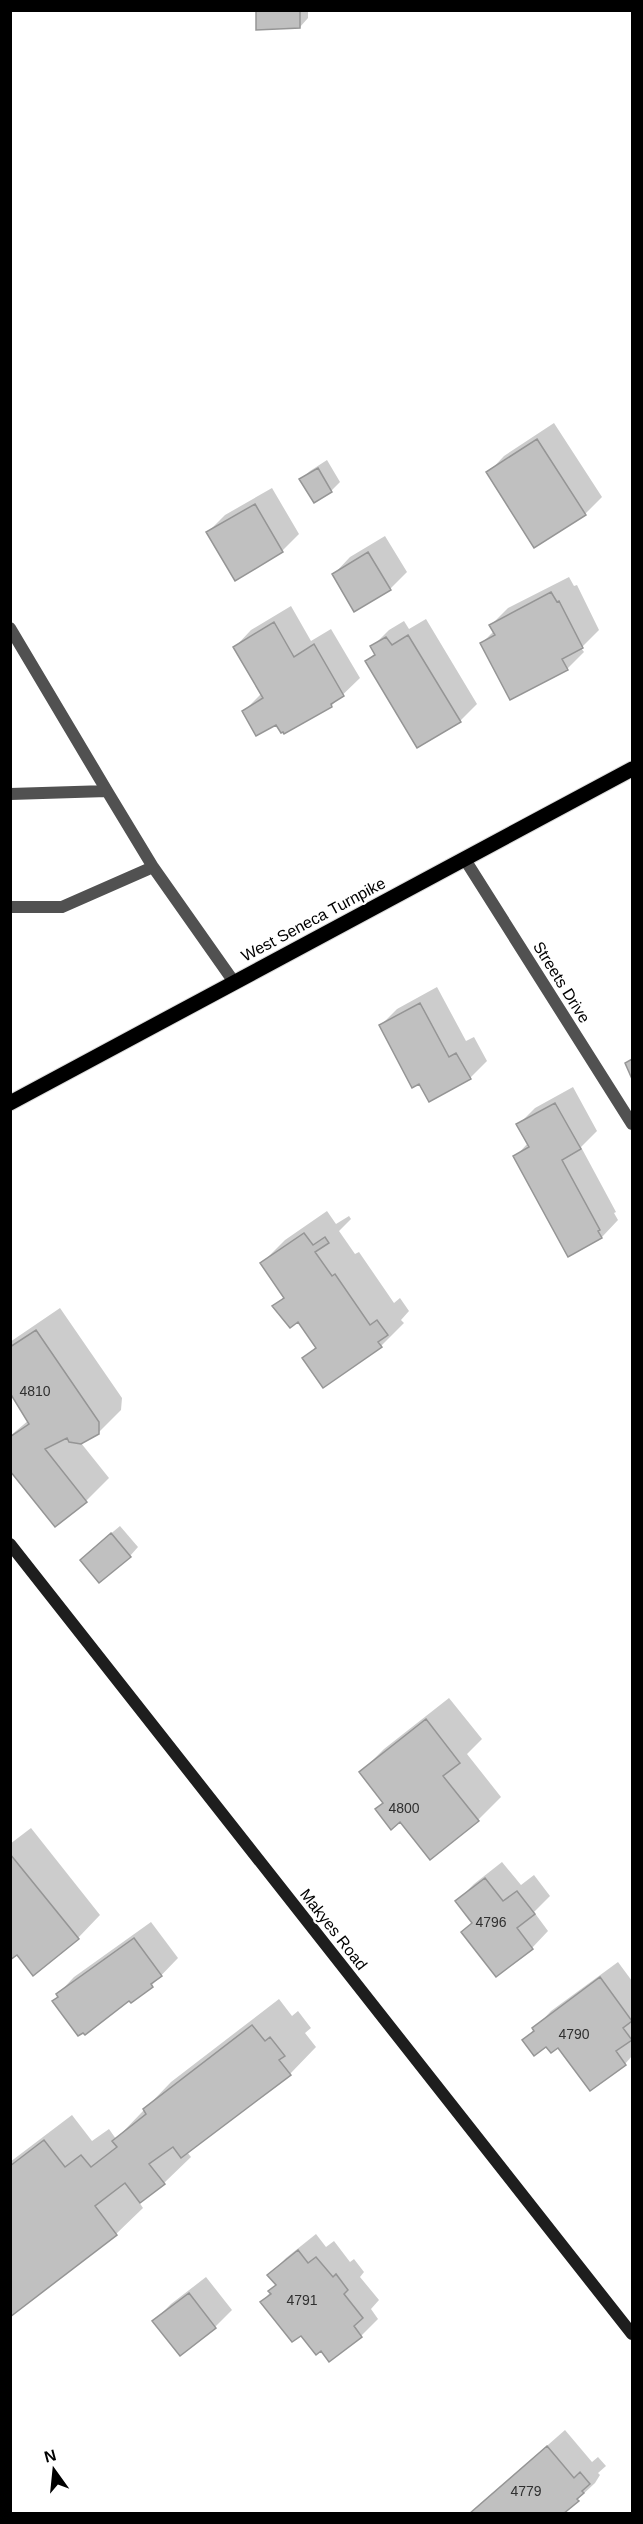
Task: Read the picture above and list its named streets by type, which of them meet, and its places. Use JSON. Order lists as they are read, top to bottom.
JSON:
{
  "streets": {
    "main road": ["West Seneca Turnpike"],
    "street": ["Streets Drive", "Makyes Road"]
  },
  "crossings": [
    ["West Seneca Turnpike", "Streets Drive"]
  ],
  "house_numbers": [
    "4810",
    "4800",
    "4796",
    "4790",
    "4791",
    "4779"
  ],
  "north": "top"
}
